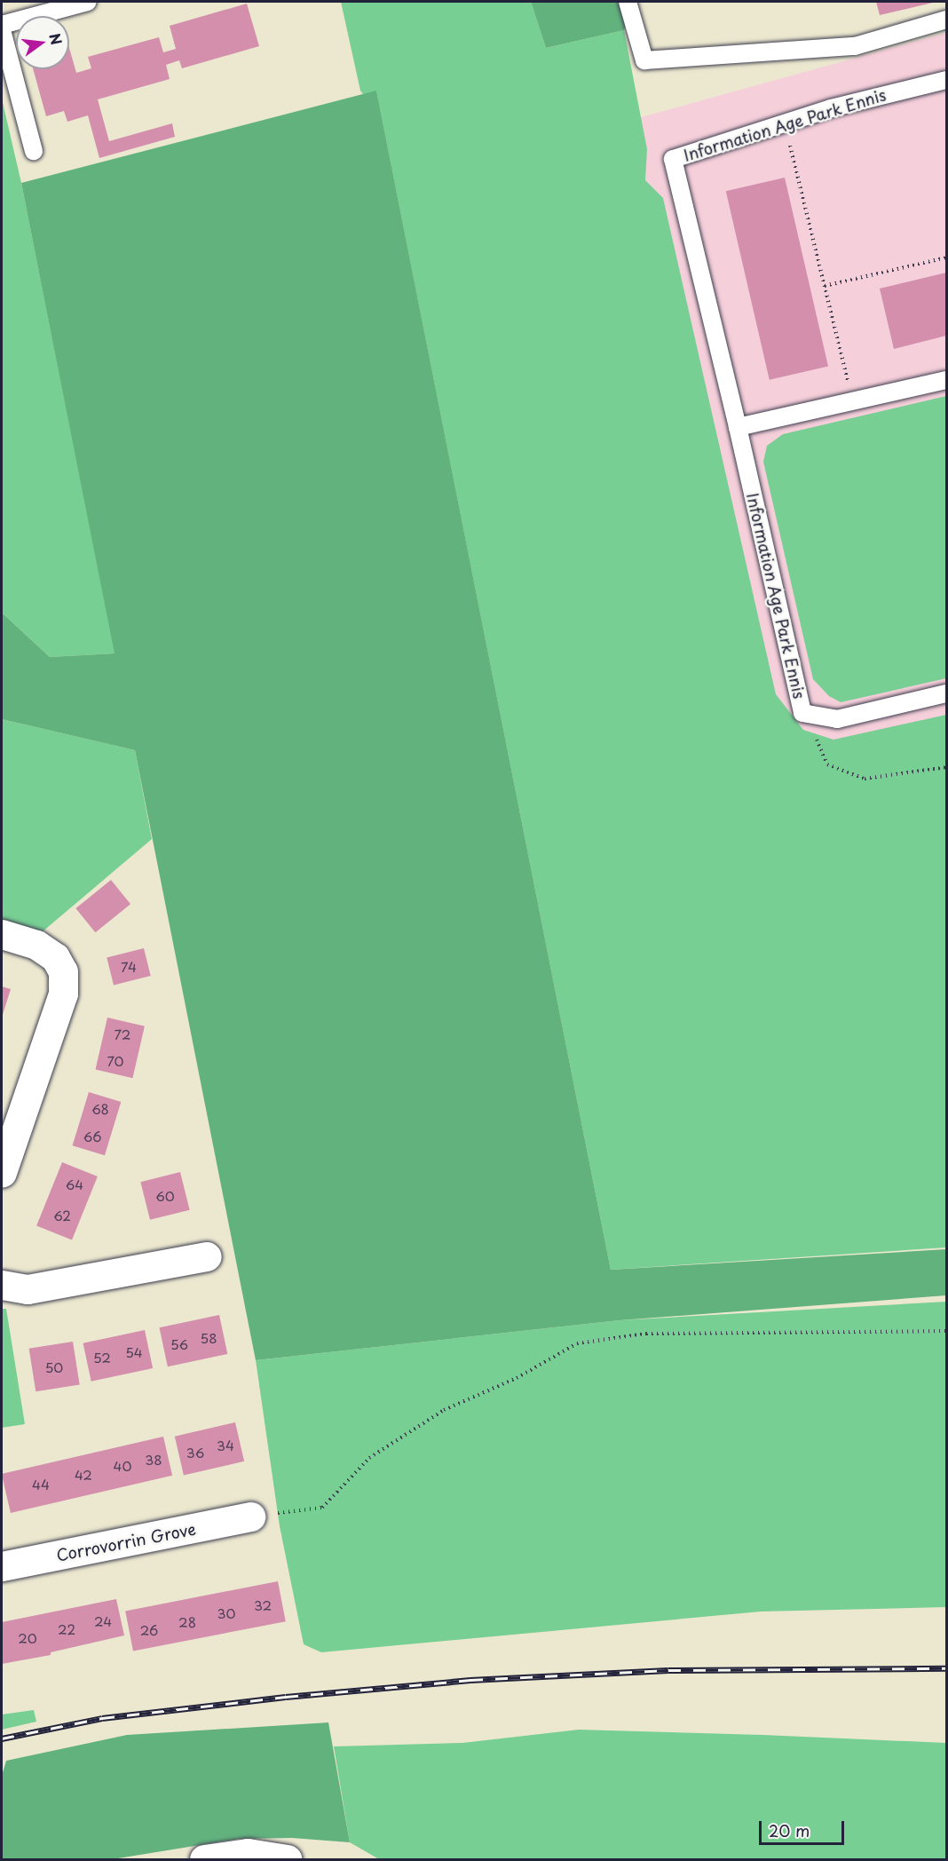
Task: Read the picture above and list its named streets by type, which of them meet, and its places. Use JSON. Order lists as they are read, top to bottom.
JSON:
{
  "streets": {
    "street": ["Corrovorrin Grove"],
    "lane": ["Information Age Park Ennis"]
  },
  "house_numbers": [
    "74",
    "72",
    "70",
    "68",
    "66",
    "64",
    "60",
    "62",
    "58",
    "56",
    "54",
    "52",
    "50",
    "34",
    "36",
    "38",
    "40",
    "42",
    "44",
    "32",
    "30",
    "24",
    "28",
    "22",
    "26",
    "20"
  ],
  "scale_bar": "20 m",
  "north": "right"
}
